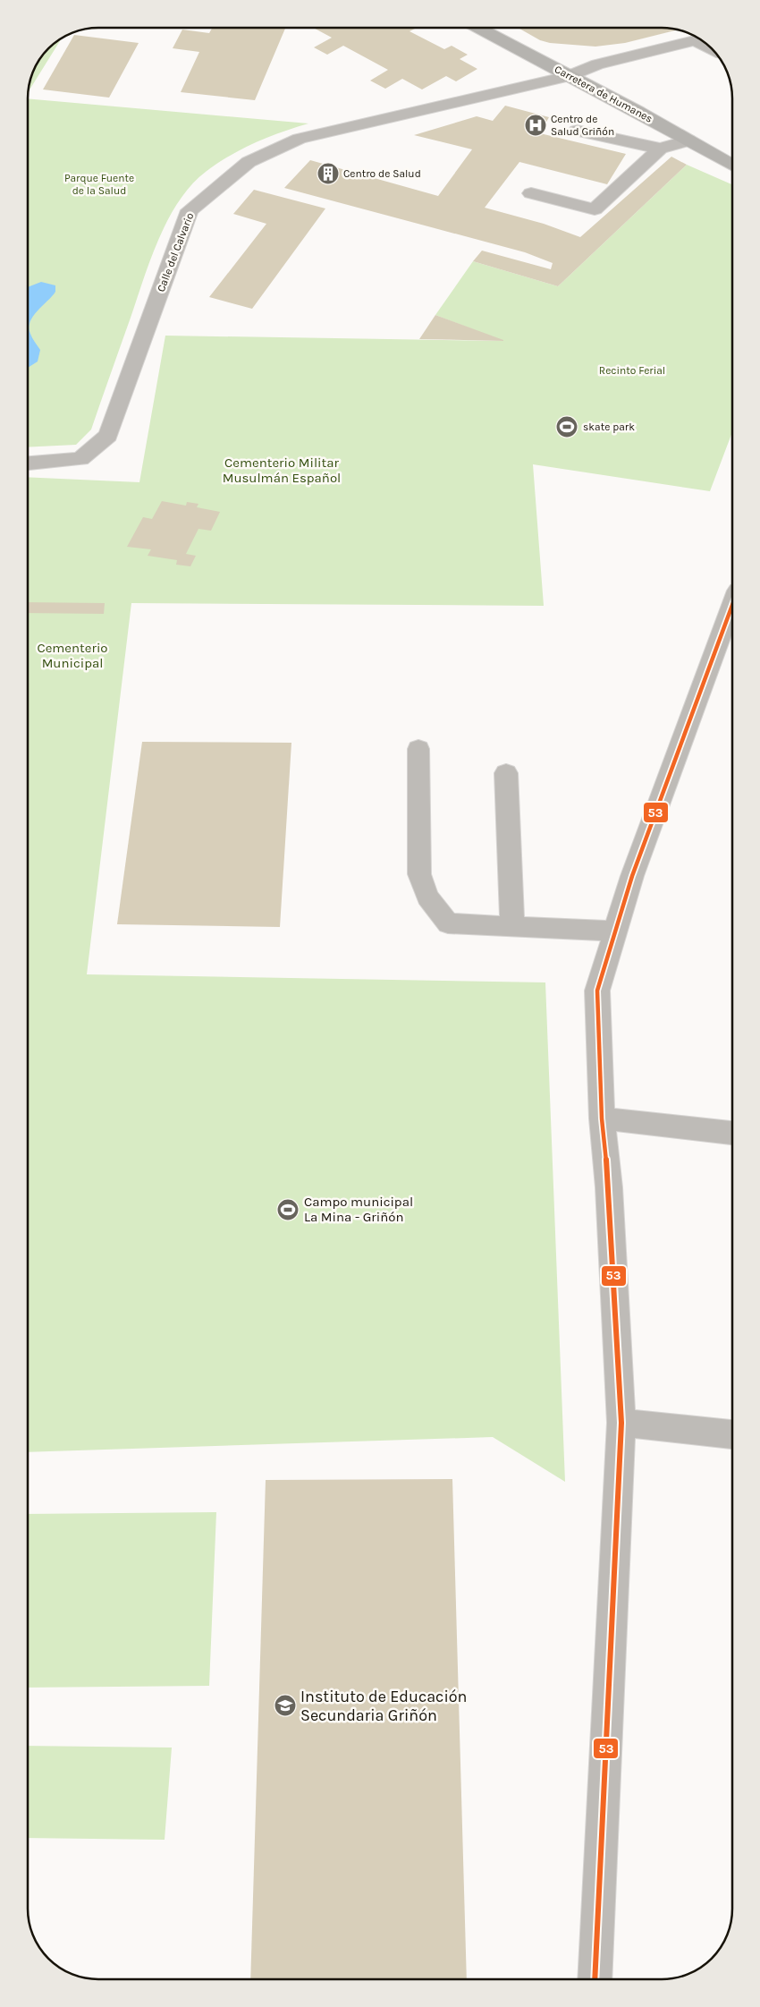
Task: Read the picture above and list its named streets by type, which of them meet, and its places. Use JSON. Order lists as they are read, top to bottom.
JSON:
{
  "streets": {
    "main road": ["Carretera de Humanes"],
    "street": ["Calle del Calvario"]
  },
  "crossings": [
    ["Carretera de Humanes", "Calle del Calvario"]
  ],
  "parks": [
    "Parque Fuente de la Salud",
    "Recinto Ferial",
    "Cementerio Militar Musulmán Español",
    "Cementerio Municipal"
  ],
  "places": {
    "hospital": ["Centro de Salud Griñón"],
    "building": ["Centro de Salud"],
    "sports": ["skate park", "Campo municipal La Mina - Griñón"],
    "school or university": ["Instituto de Educación Secundaria Griñón"]
  },
  "lines": ["transit line 53"]
}
